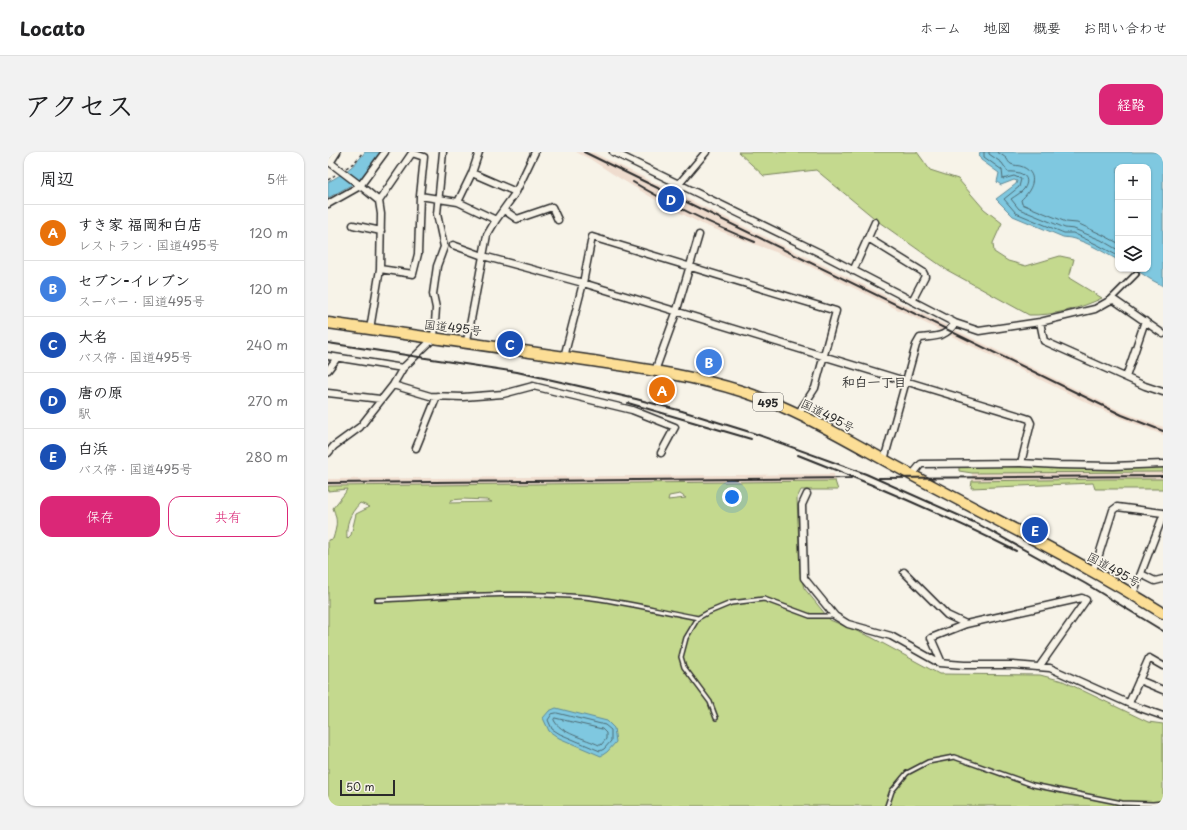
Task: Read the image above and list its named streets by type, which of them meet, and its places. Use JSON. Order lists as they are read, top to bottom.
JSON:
{
  "streets": {
    "highway": ["国道495号", "495"]
  },
  "districts": ["和白一丁目"],
  "scale_bar": "50 m",
  "page": {
    "header": "Locato",
    "nav": [
      "ホーム",
      "地図",
      "概要",
      "お問い合わせ"
    ],
    "title": "アクセス",
    "buttons": [
      "経路",
      ["保存", "共有"]
    ],
    "heading": ["周辺", "5件"],
    "map_buttons": ["+", "−"],
    "pins": [
      "D",
      "C",
      "B",
      "A",
      "E"
    ],
    "list": [
      {
        "mark": "A",
        "name": "すき家 福岡和白店",
        "note": "レストラン · 国道495号",
        "value": "120 m"
      },
      {
        "mark": "B",
        "name": "セブン-イレブン",
        "note": "スーパー · 国道495号",
        "value": "120 m"
      },
      {
        "mark": "C",
        "name": "大名",
        "note": "バス停 · 国道495号",
        "value": "240 m"
      },
      {
        "mark": "D",
        "name": "唐の原",
        "note": "駅",
        "value": "270 m"
      },
      {
        "mark": "E",
        "name": "白浜",
        "note": "バス停 · 国道495号",
        "value": "280 m"
      }
    ],
    "scale": "50 m"
  }
}
